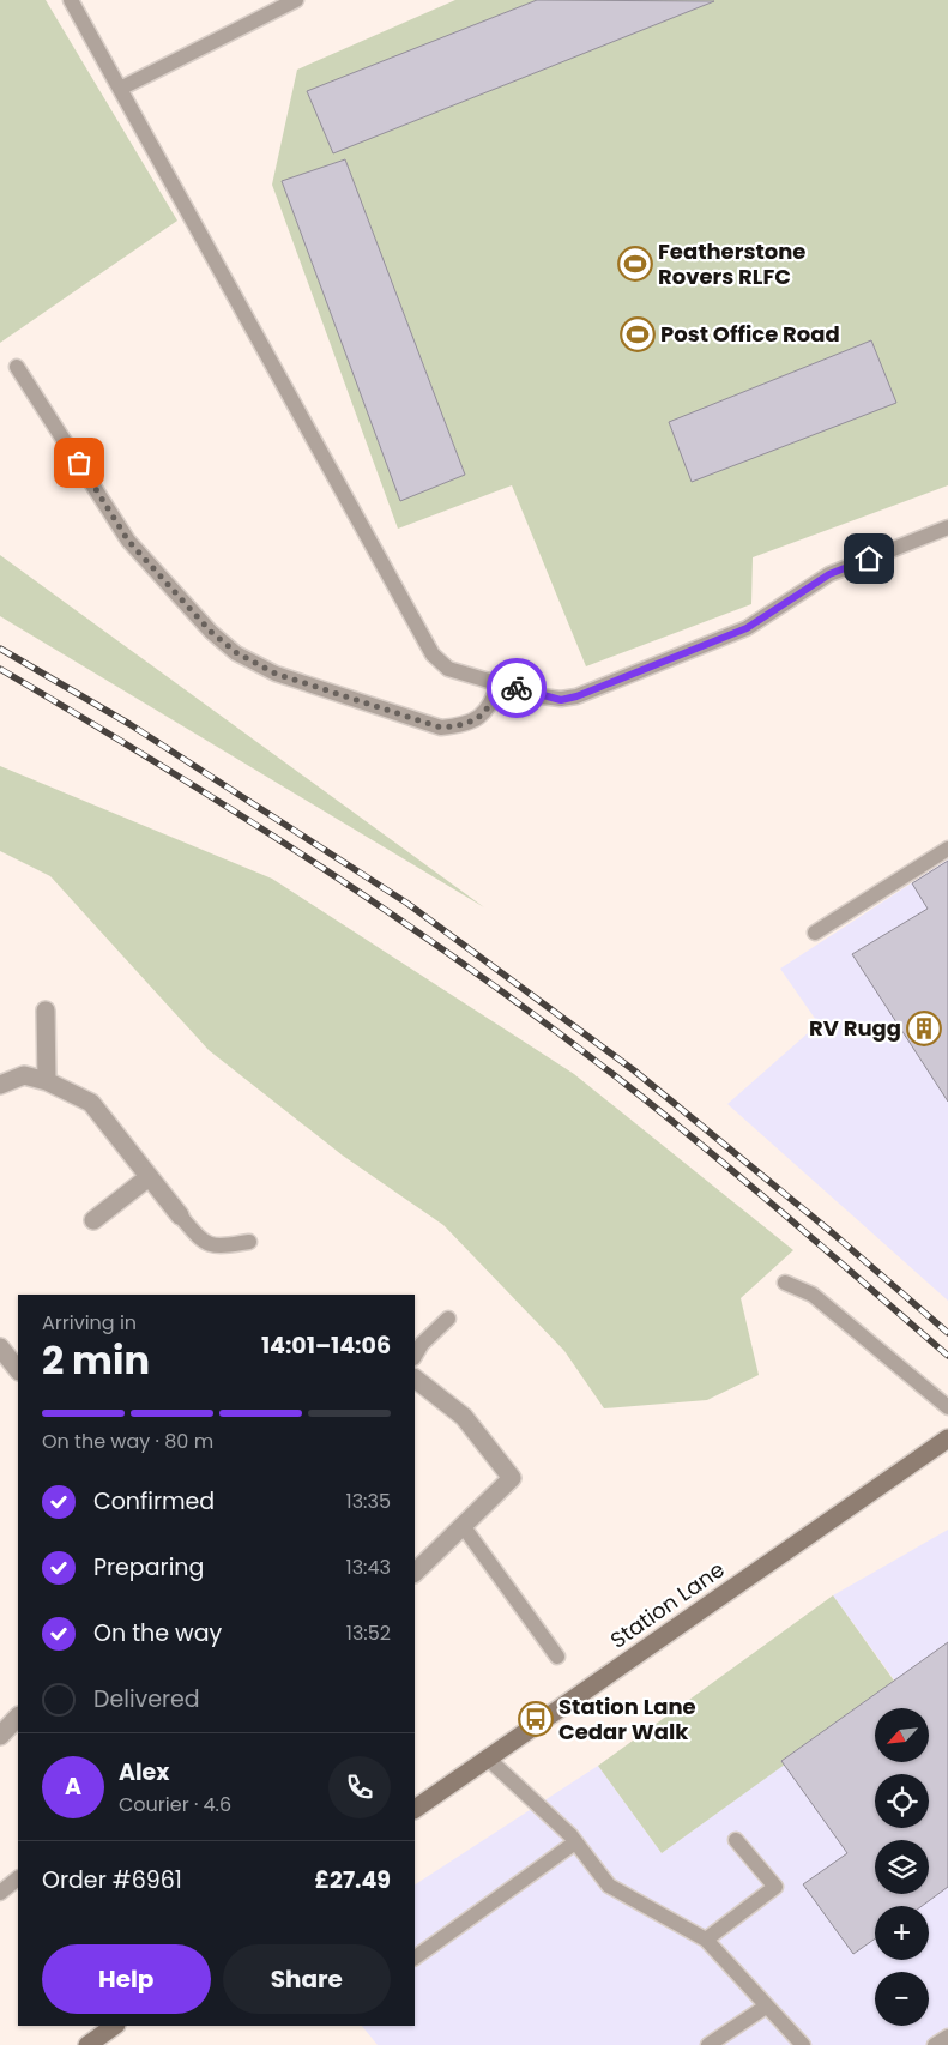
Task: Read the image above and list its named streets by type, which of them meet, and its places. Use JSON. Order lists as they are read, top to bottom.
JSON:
{
  "streets": {
    "main road": ["Station Lane"]
  },
  "places": {
    "sports": ["Featherstone Rovers RLFC", "Post Office Road"],
    "building": ["RV Rugg"],
    "bus stop": ["Station Lane Cedar Walk"]
  },
  "north": "bottom left",
  "page": {
    "heading": ["2 min", "Arriving in", "14:01–14:06"],
    "panel": [
      "Alex",
      "Courier · 4.6",
      "Order #6961",
      "£27.49"
    ],
    "bar": "On the way · 80 m",
    "list": [
      ["Confirmed", "13:35"],
      ["Preparing", "13:43"],
      ["On the way", "13:52"],
      "Delivered"
    ],
    "map_buttons": ["+", "−"],
    "round": "A",
    "buttons": ["Help", "Share"]
  }
}
